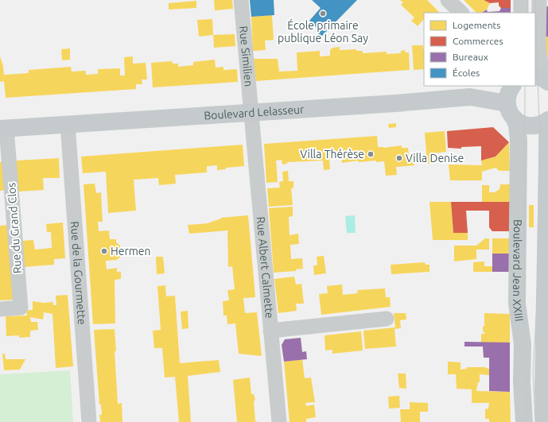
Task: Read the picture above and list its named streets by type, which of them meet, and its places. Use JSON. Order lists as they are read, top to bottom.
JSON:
{
  "streets": {
    "main road": ["Boulevard Lelasseur", "Boulevard Jean XXIII"],
    "street": [
      "Rue Similien",
      "Rue du Grand Clos",
      "Rue Albert Calmette",
      "Rue de la Gourmette"
    ]
  },
  "crossings": [
    ["Rue Similien", "Boulevard Lelasseur"],
    ["Rue Similien", "Rue Albert Calmette"],
    ["Boulevard Lelasseur", "Rue du Grand Clos"],
    ["Boulevard Lelasseur", "Rue Albert Calmette"],
    ["Boulevard Lelasseur", "Boulevard Jean XXIII"],
    ["Boulevard Lelasseur", "Rue de la Gourmette"]
  ],
  "places": [
    "École primaire publique Léon Say",
    "Villa Thérèse",
    "Villa Denise",
    "Hermen"
  ],
  "legend": [
    "Logements",
    "Commerces",
    "Bureaux",
    "Écoles"
  ]
}
